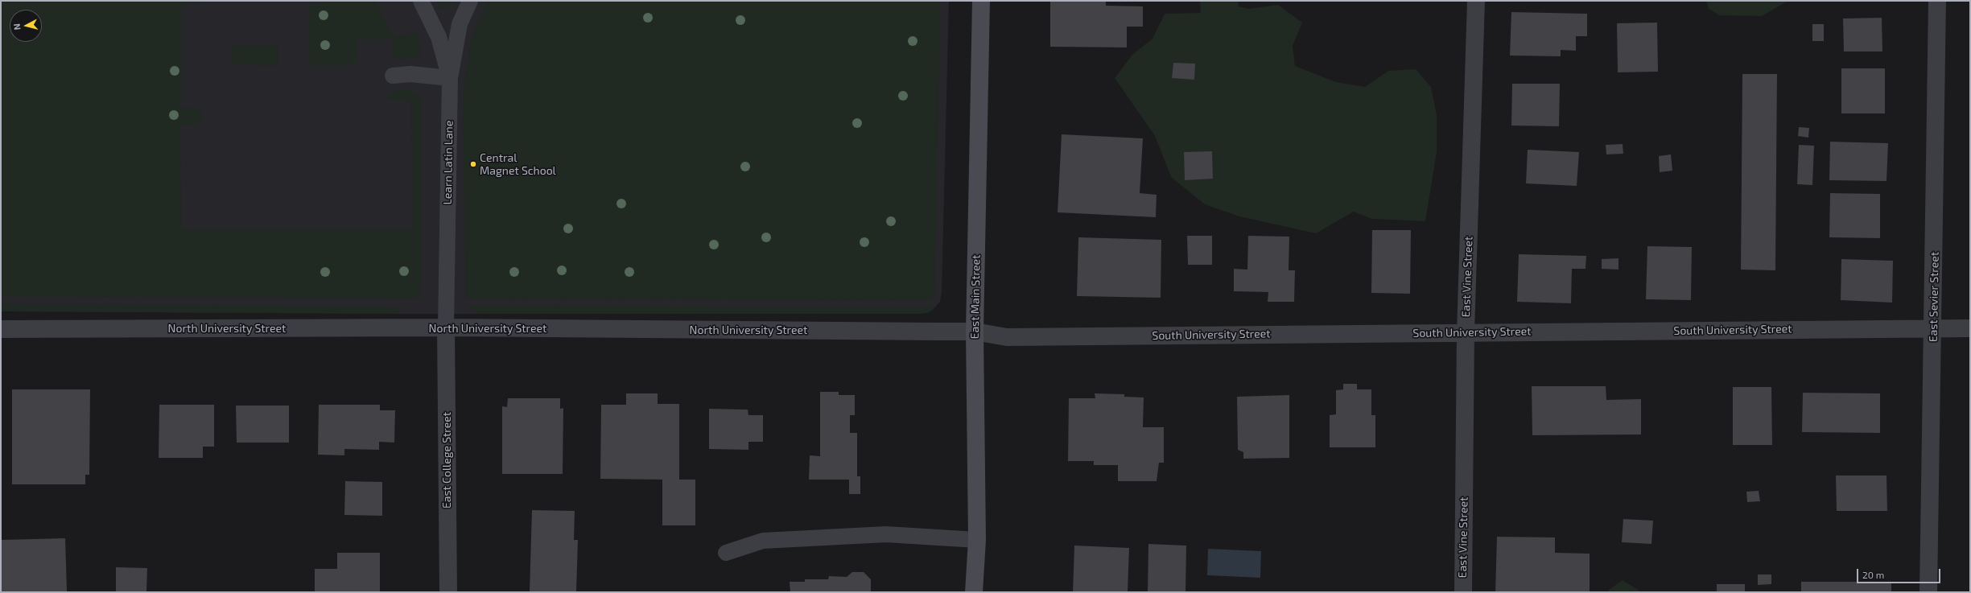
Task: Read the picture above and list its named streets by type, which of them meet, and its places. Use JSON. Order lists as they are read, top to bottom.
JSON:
{
  "streets": {
    "street": [
      "East Vine Street",
      "East Main Street",
      "East Sevier Street",
      "North University Street",
      "South University Street",
      "East College Street"
    ],
    "lane": ["Learn Latin Lane"]
  },
  "crossings": [
    ["Learn Latin Lane", "North University Street"],
    ["Learn Latin Lane", "East College Street"],
    ["East Vine Street", "South University Street"],
    ["East Main Street", "North University Street"],
    ["East Main Street", "South University Street"],
    ["East Sevier Street", "South University Street"],
    ["North University Street", "South University Street"],
    ["North University Street", "East College Street"]
  ],
  "places": ["Central Magnet School"],
  "scale_bar": "20 m",
  "north": "left"
}
